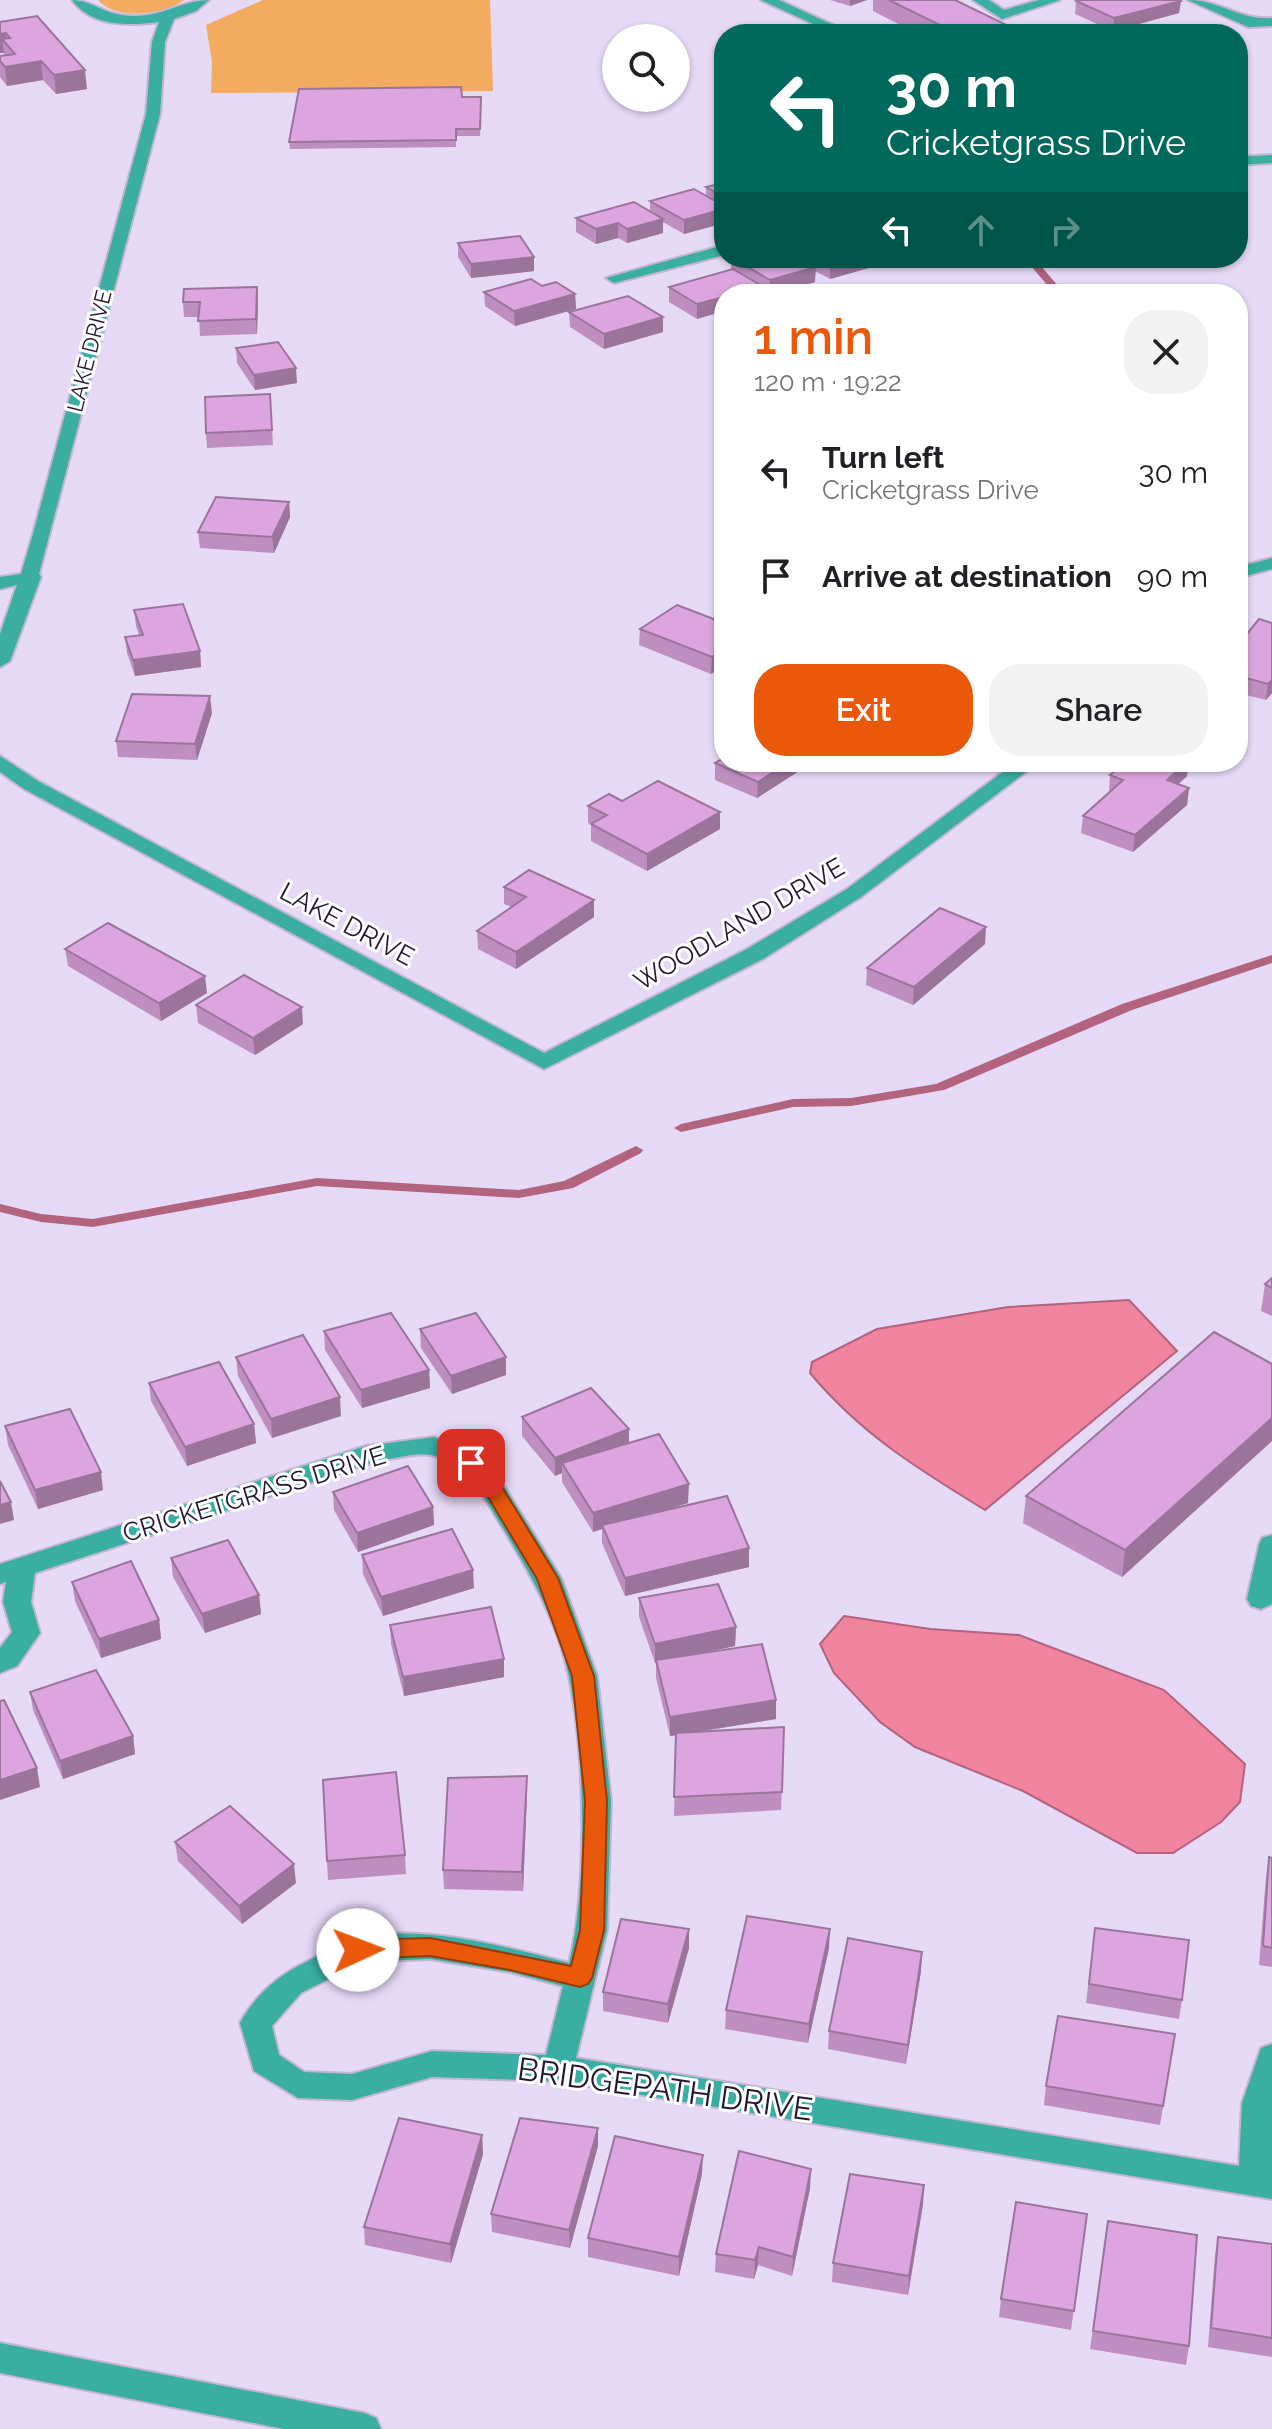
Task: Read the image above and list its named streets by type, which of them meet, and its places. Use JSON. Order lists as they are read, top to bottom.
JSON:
{
  "streets": {
    "street": [
      "LAKE DRIVE",
      "WOODLAND DRIVE",
      "CRICKETGRASS DRIVE",
      "BRIDGEPATH DRIVE"
    ]
  },
  "crossings": [
    ["LAKE DRIVE", "WOODLAND DRIVE"],
    ["CRICKETGRASS DRIVE", "BRIDGEPATH DRIVE"]
  ],
  "page": {
    "turn": ["30 m", "Cricketgrass Drive"],
    "heading": ["1 min", "120 m · 19:22"],
    "list": [
      {
        "name": "Turn left",
        "note": "Cricketgrass Drive",
        "value": "30 m"
      },
      {
        "name": "Arrive at destination",
        "value": "90 m"
      }
    ],
    "buttons": ["Exit", "Share"]
  }
}
